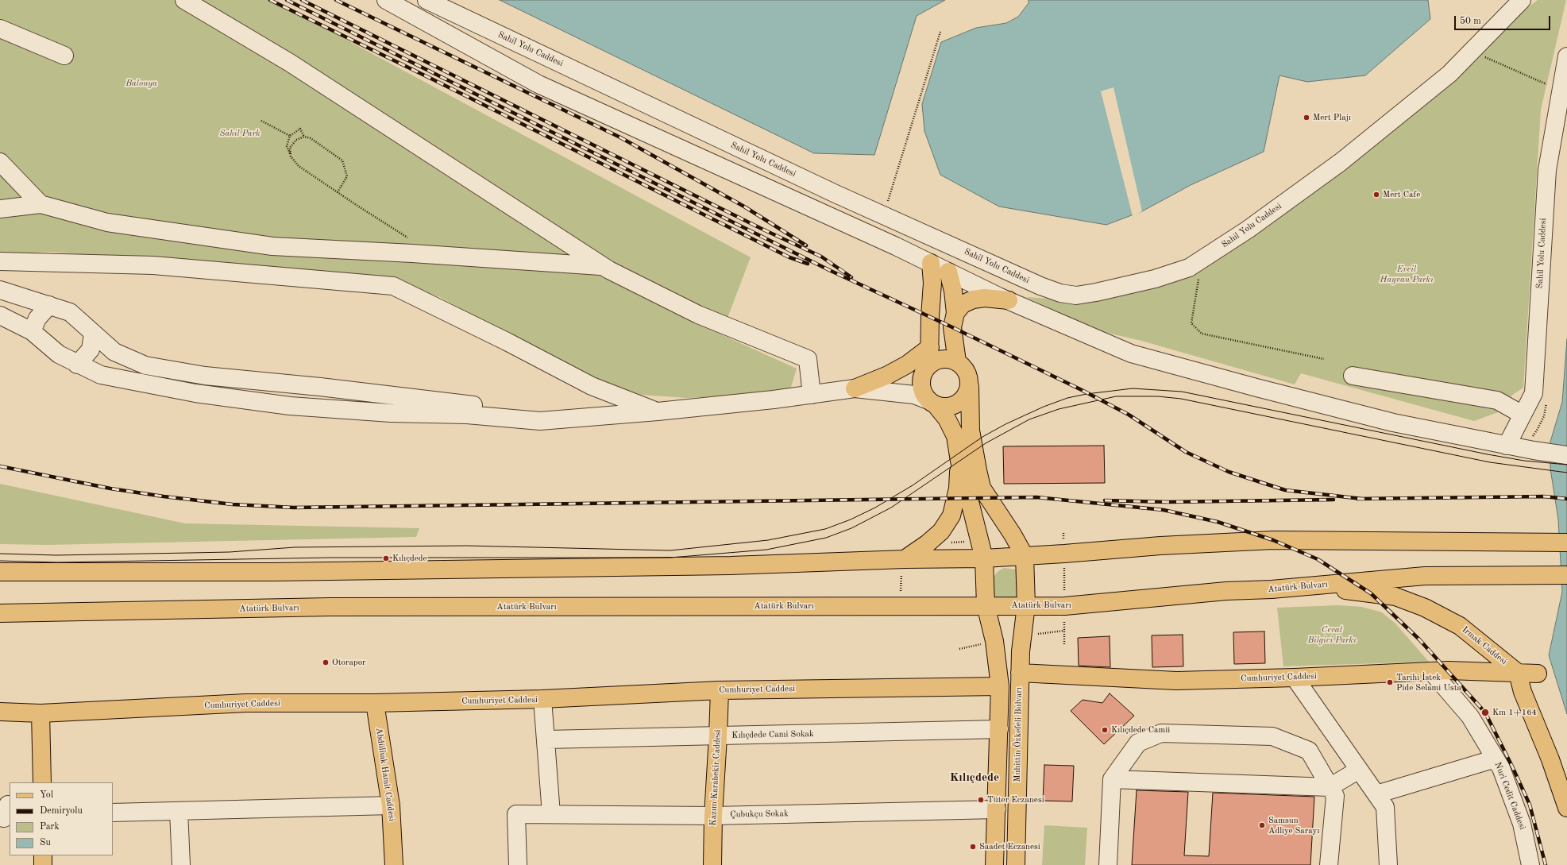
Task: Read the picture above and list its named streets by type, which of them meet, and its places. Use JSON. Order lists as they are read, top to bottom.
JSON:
{
  "streets": {
    "main road": [
      "Atatürk Bulvarı",
      "Irmak Caddesi",
      "Cumhuriyet Caddesi",
      "Muhittin Özkefeli Bulvarı",
      "Abdülhak Hamit Caddesi",
      "Kazım Karabekir Caddesi"
    ],
    "street": [
      "Sahil Yolu Caddesi",
      "Kılıçdede Cami Sokak",
      "Nuri Cedit Caddesi",
      "Çubukçu Sokak"
    ]
  },
  "crossings": [
    ["Atatürk Bulvarı", "Irmak Caddesi"],
    ["Atatürk Bulvarı", "Muhittin Özkefeli Bulvarı"],
    ["Irmak Caddesi", "Cumhuriyet Caddesi"],
    ["Cumhuriyet Caddesi", "Muhittin Özkefeli Bulvarı"],
    ["Cumhuriyet Caddesi", "Abdülhak Hamit Caddesi"],
    ["Cumhuriyet Caddesi", "Kazım Karabekir Caddesi"],
    ["Cumhuriyet Caddesi", "Nuri Cedit Caddesi"],
    ["Kılıçdede Cami Sokak", "Kazım Karabekir Caddesi"],
    ["Kazım Karabekir Caddesi", "Çubukçu Sokak"]
  ],
  "districts": ["Kılıçdede"],
  "parks": [
    "Balonya",
    "Sahil Park",
    "Evcil Hayvan Parkı",
    "Cevat Bilgici Parkı"
  ],
  "places": [
    "Mert Plajı",
    "Mert Cafe",
    "Kılıçdede",
    "Otorapor",
    "Tarihi İstek Pide Selami Usta",
    "Km 1+164",
    "Kılıçdede Camii",
    "Tüter Eczanesi",
    "Samsun Adliye Sarayı",
    "Saadet Eczanesi"
  ],
  "legend": [
    "Yol",
    "Demiryolu",
    "Park",
    "Su"
  ],
  "scale_bar": "50 m"
}
